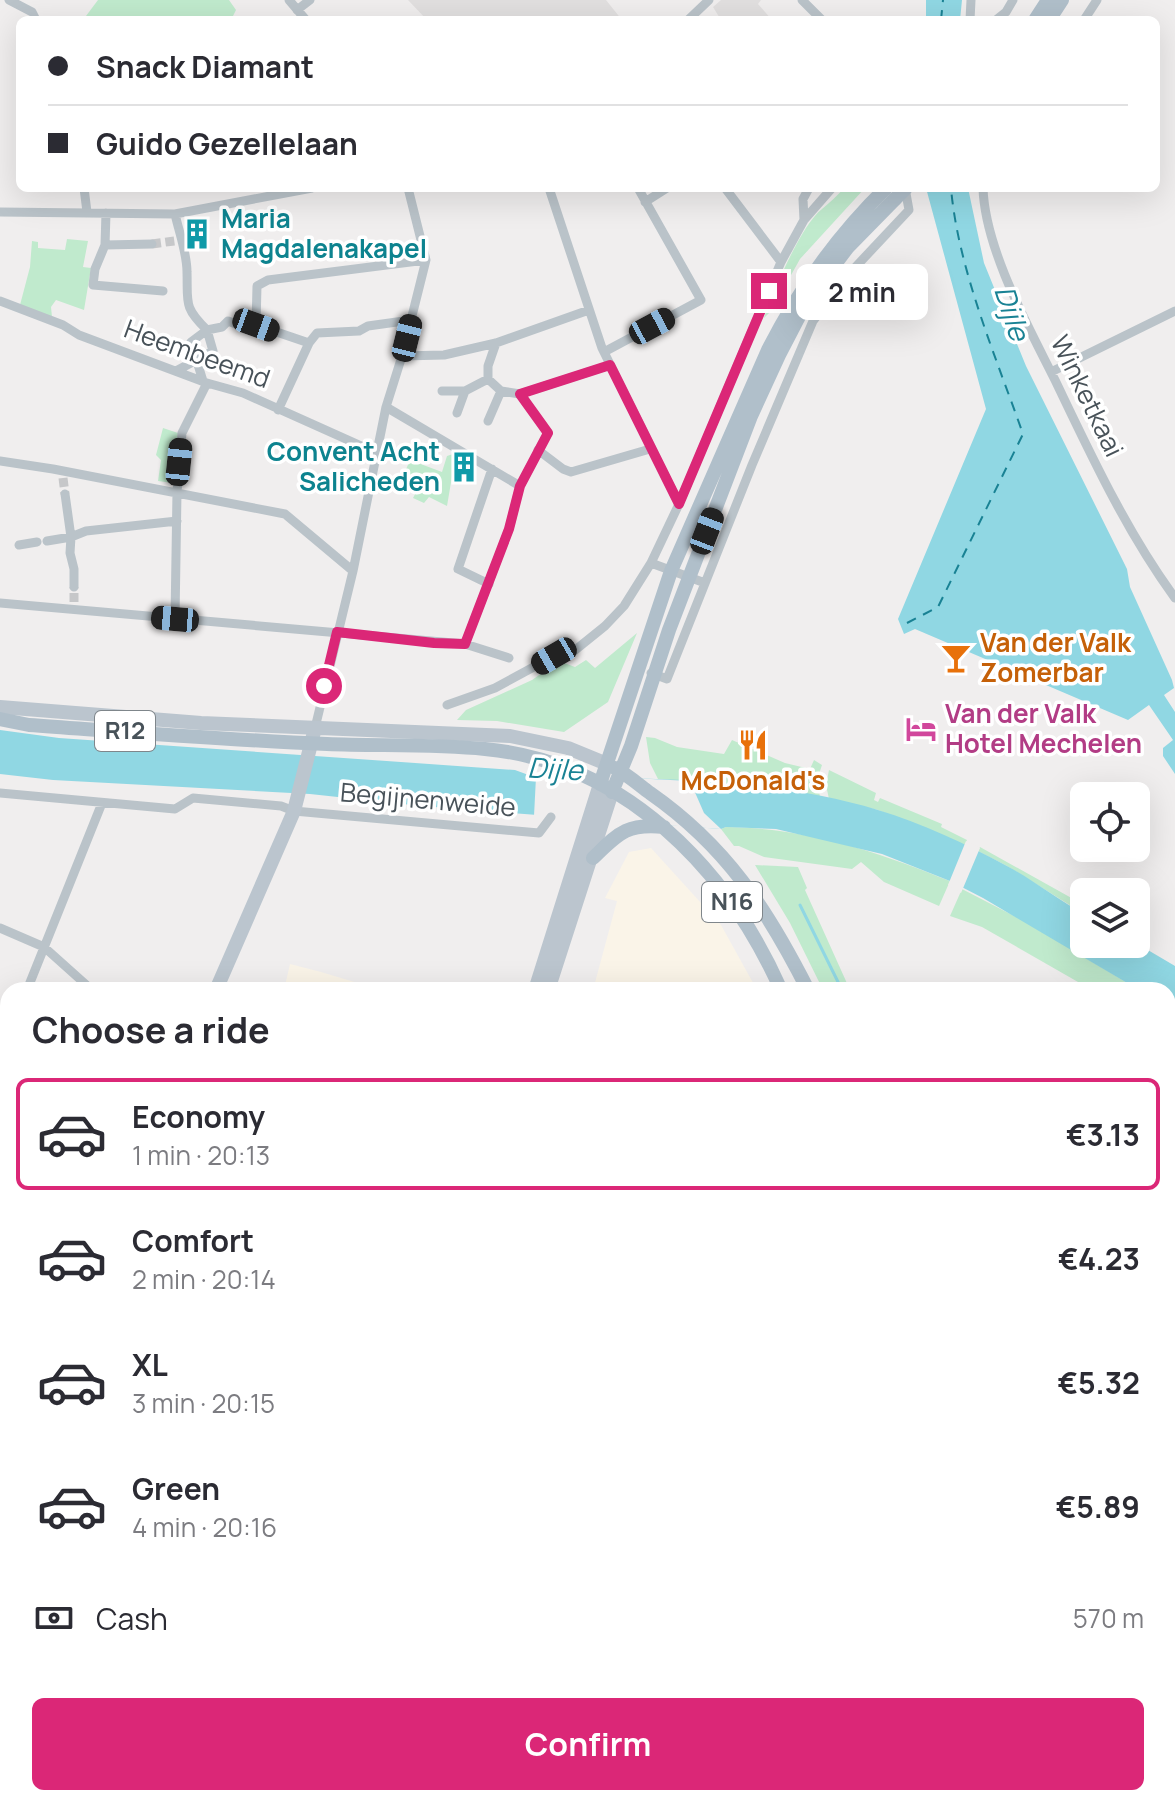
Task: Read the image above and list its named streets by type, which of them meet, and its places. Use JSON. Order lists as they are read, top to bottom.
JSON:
{
  "streets": {
    "main road": ["R12", "N16"],
    "street": ["Heembeemd", "Winketkaai", "Begijnenweide"]
  },
  "crossings": [
    ["R12", "N16"]
  ],
  "water": ["Dijle"],
  "places": {
    "building": ["Maria Magdalenakapel", "Convent Acht Salicheden"],
    "bar": ["Van der Valk Zomerbar"],
    "hotel": ["Van der Valk Hotel Mechelen"],
    "restaurant": ["McDonald's"]
  },
  "page": {
    "banner": ["Snack Diamant", "Guido Gezellelaan"],
    "bubble": "2 min",
    "heading": "Choose a ride",
    "list": [
      {
        "name": "Economy",
        "note": "1 min · 20:13",
        "value": "€3.13"
      },
      {
        "name": "Comfort",
        "note": "2 min · 20:14",
        "value": "€4.23"
      },
      {
        "name": "XL",
        "note": "3 min · 20:15",
        "value": "€5.32"
      },
      {
        "name": "Green",
        "note": "4 min · 20:16",
        "value": "€5.89"
      }
    ],
    "pay": ["Cash", "570 m"],
    "buttons": "Confirm"
  }
}
